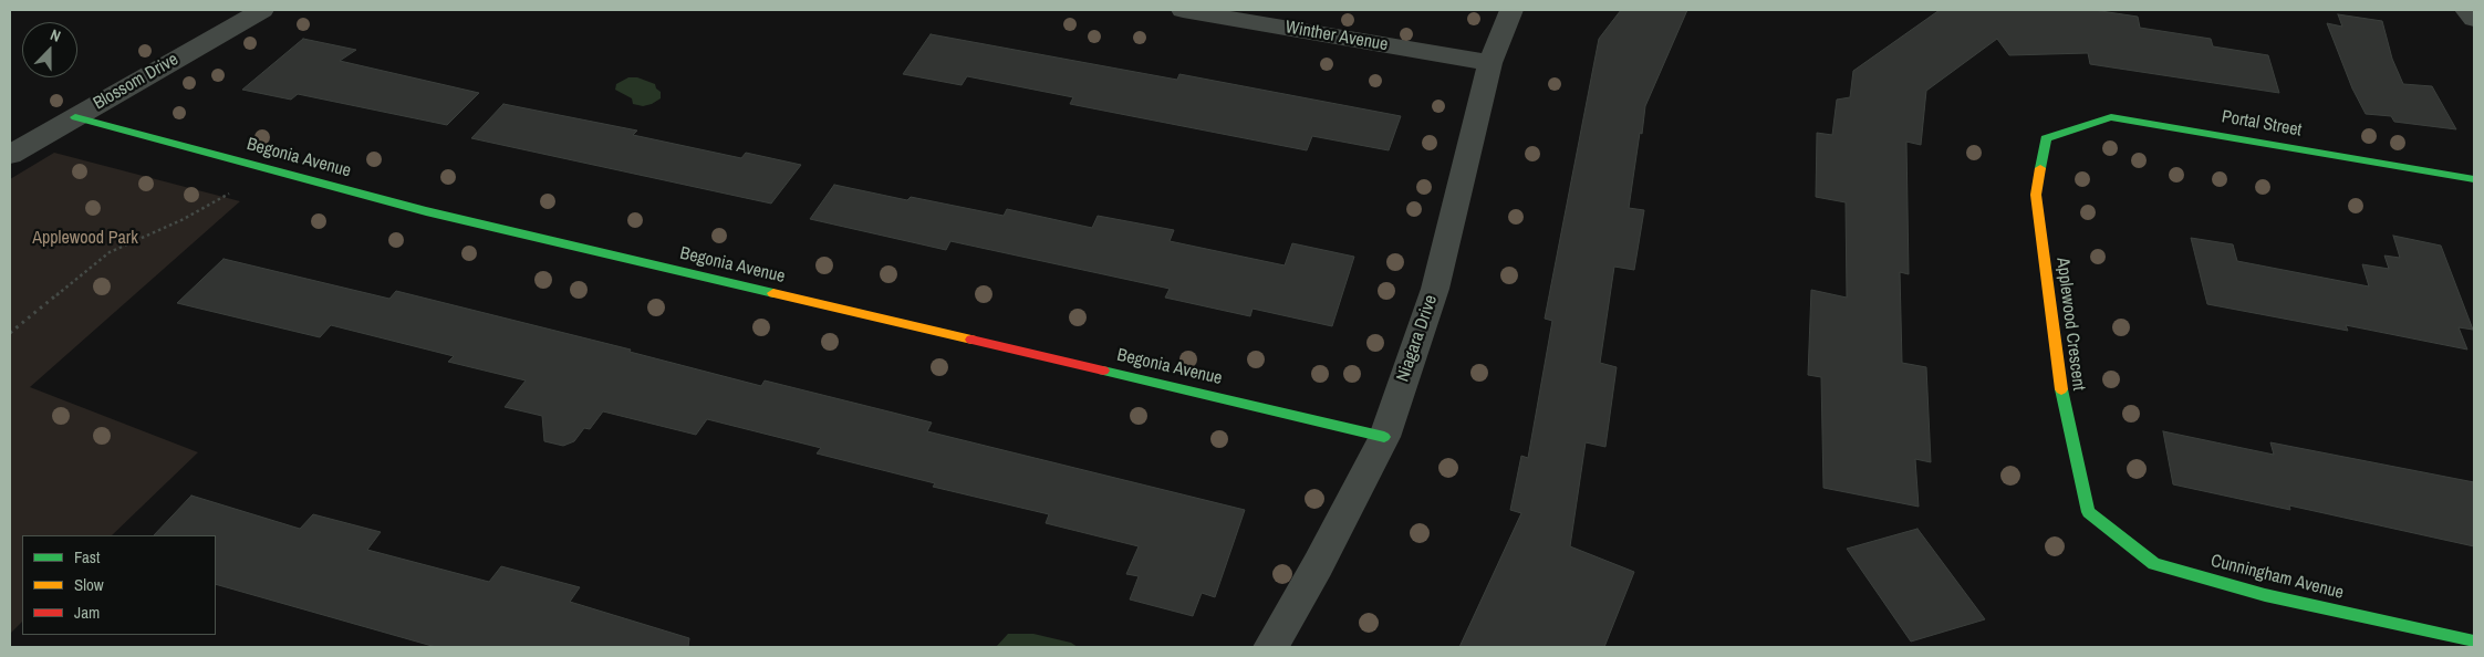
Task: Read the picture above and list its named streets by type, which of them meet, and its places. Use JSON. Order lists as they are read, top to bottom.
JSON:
{
  "streets": {
    "street": [
      "Winther Avenue",
      "Blossom Drive",
      "Portal Street",
      "Begonia Avenue",
      "Applewood Crescent",
      "Niagara Drive",
      "Cunningham Avenue"
    ]
  },
  "crossings": [
    ["Winther Avenue", "Niagara Drive"],
    ["Blossom Drive", "Begonia Avenue"],
    ["Portal Street", "Applewood Crescent"],
    ["Begonia Avenue", "Niagara Drive"],
    ["Applewood Crescent", "Cunningham Avenue"]
  ],
  "parks": ["Applewood Park"],
  "legend": ["Fast", "Slow", "Jam"],
  "north": "top"
}
